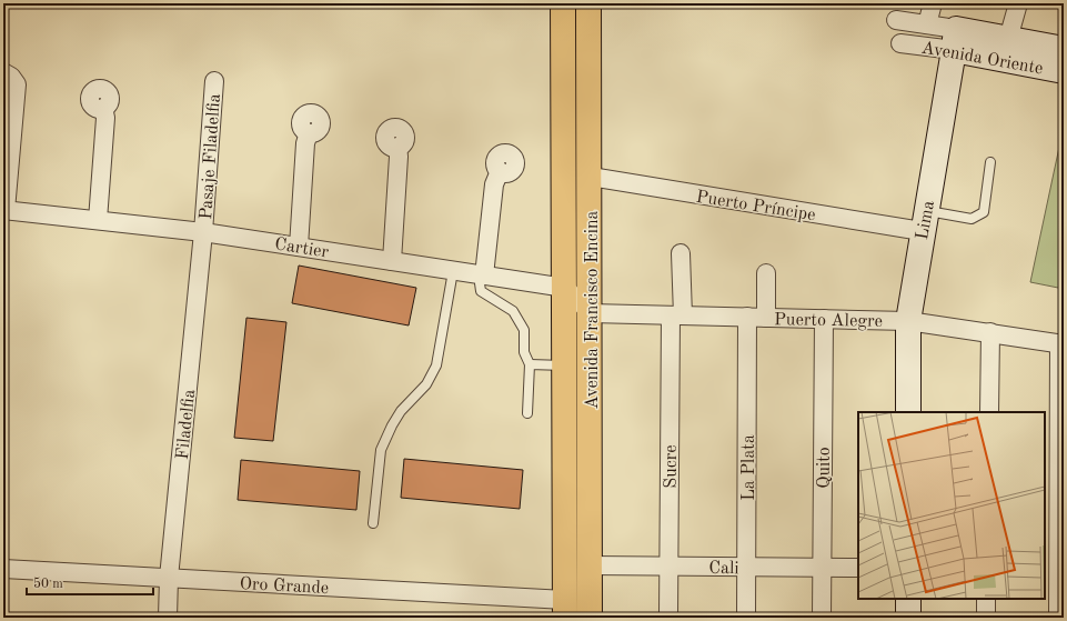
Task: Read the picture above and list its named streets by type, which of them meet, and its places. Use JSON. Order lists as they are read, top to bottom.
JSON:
{
  "streets": {
    "main road": ["Avenida Francisco Encina"],
    "street": [
      "Avenida Oriente",
      "Pasaje Filadelfia",
      "Puerto Príncipe",
      "Lima",
      "Cartier",
      "Puerto Alegre",
      "Filadelfia",
      "Sucre",
      "La Plata",
      "Quito",
      "Cali",
      "Oro Grande"
    ]
  },
  "crossings": [
    ["Avenida Oriente", "Lima"],
    ["Pasaje Filadelfia", "Cartier"],
    ["Pasaje Filadelfia", "Filadelfia"],
    ["Puerto Príncipe", "Lima"],
    ["Puerto Príncipe", "Avenida Francisco Encina"],
    ["Lima", "Puerto Alegre"],
    ["Cartier", "Avenida Francisco Encina"],
    ["Cartier", "Filadelfia"],
    ["Avenida Francisco Encina", "Puerto Alegre"],
    ["Avenida Francisco Encina", "Cali"],
    ["Avenida Francisco Encina", "Oro Grande"],
    ["Puerto Alegre", "Sucre"],
    ["Puerto Alegre", "La Plata"],
    ["Puerto Alegre", "Quito"],
    ["Filadelfia", "Oro Grande"],
    ["Sucre", "Cali"],
    ["La Plata", "Cali"],
    ["Quito", "Cali"]
  ],
  "scale_bar": "50 m"
}
